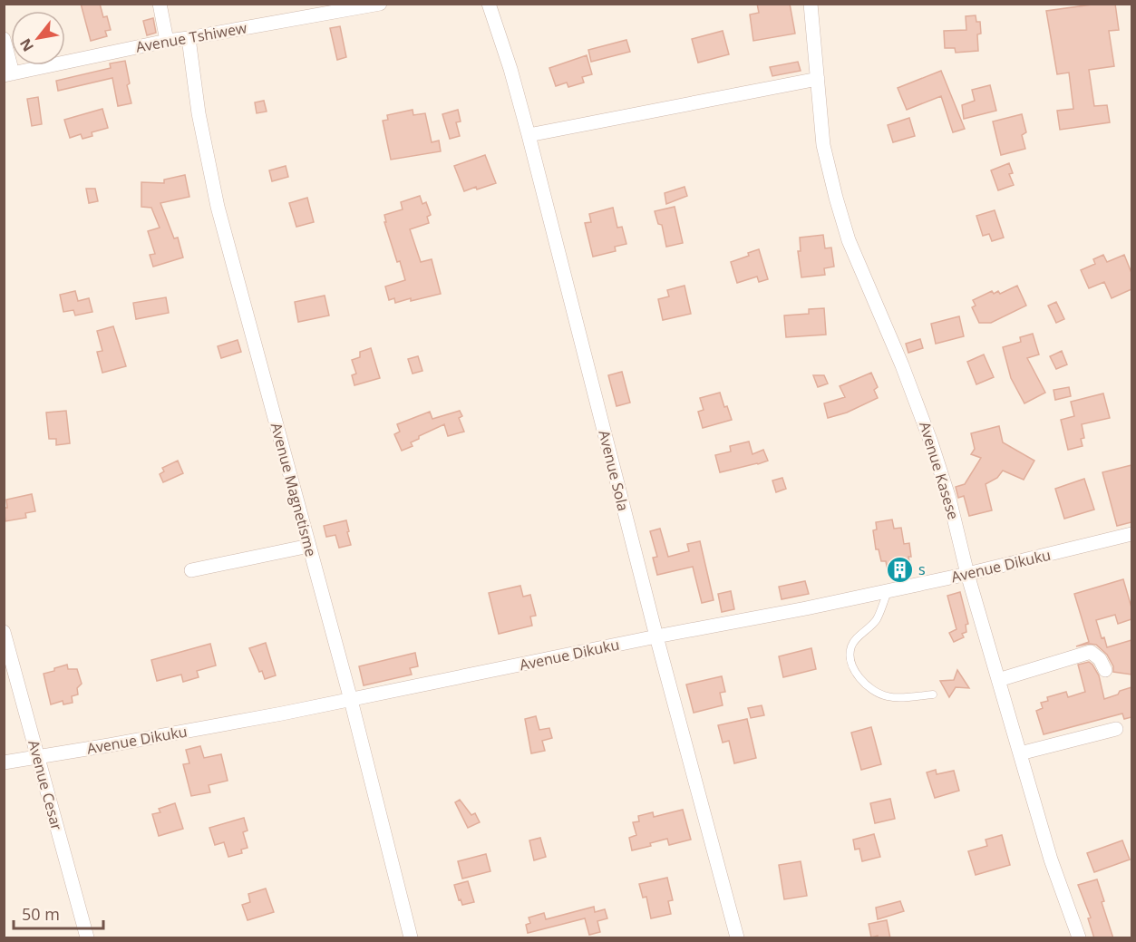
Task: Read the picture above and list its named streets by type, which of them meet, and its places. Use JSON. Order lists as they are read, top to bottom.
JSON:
{
  "streets": {
    "street": [
      "Avenue Tshiwew",
      "Avenue Sola",
      "Avenue Kasese",
      "Avenue Magnetisme",
      "Avenue Dikuku",
      "Avenue Cesar"
    ]
  },
  "crossings": [
    ["Avenue Tshiwew", "Avenue Magnetisme"],
    ["Avenue Sola", "Avenue Dikuku"],
    ["Avenue Kasese", "Avenue Dikuku"],
    ["Avenue Magnetisme", "Avenue Dikuku"],
    ["Avenue Dikuku", "Avenue Cesar"]
  ],
  "places": {
    "building": ["s"]
  },
  "scale_bar": "50 m",
  "north": "bottom left"
}
